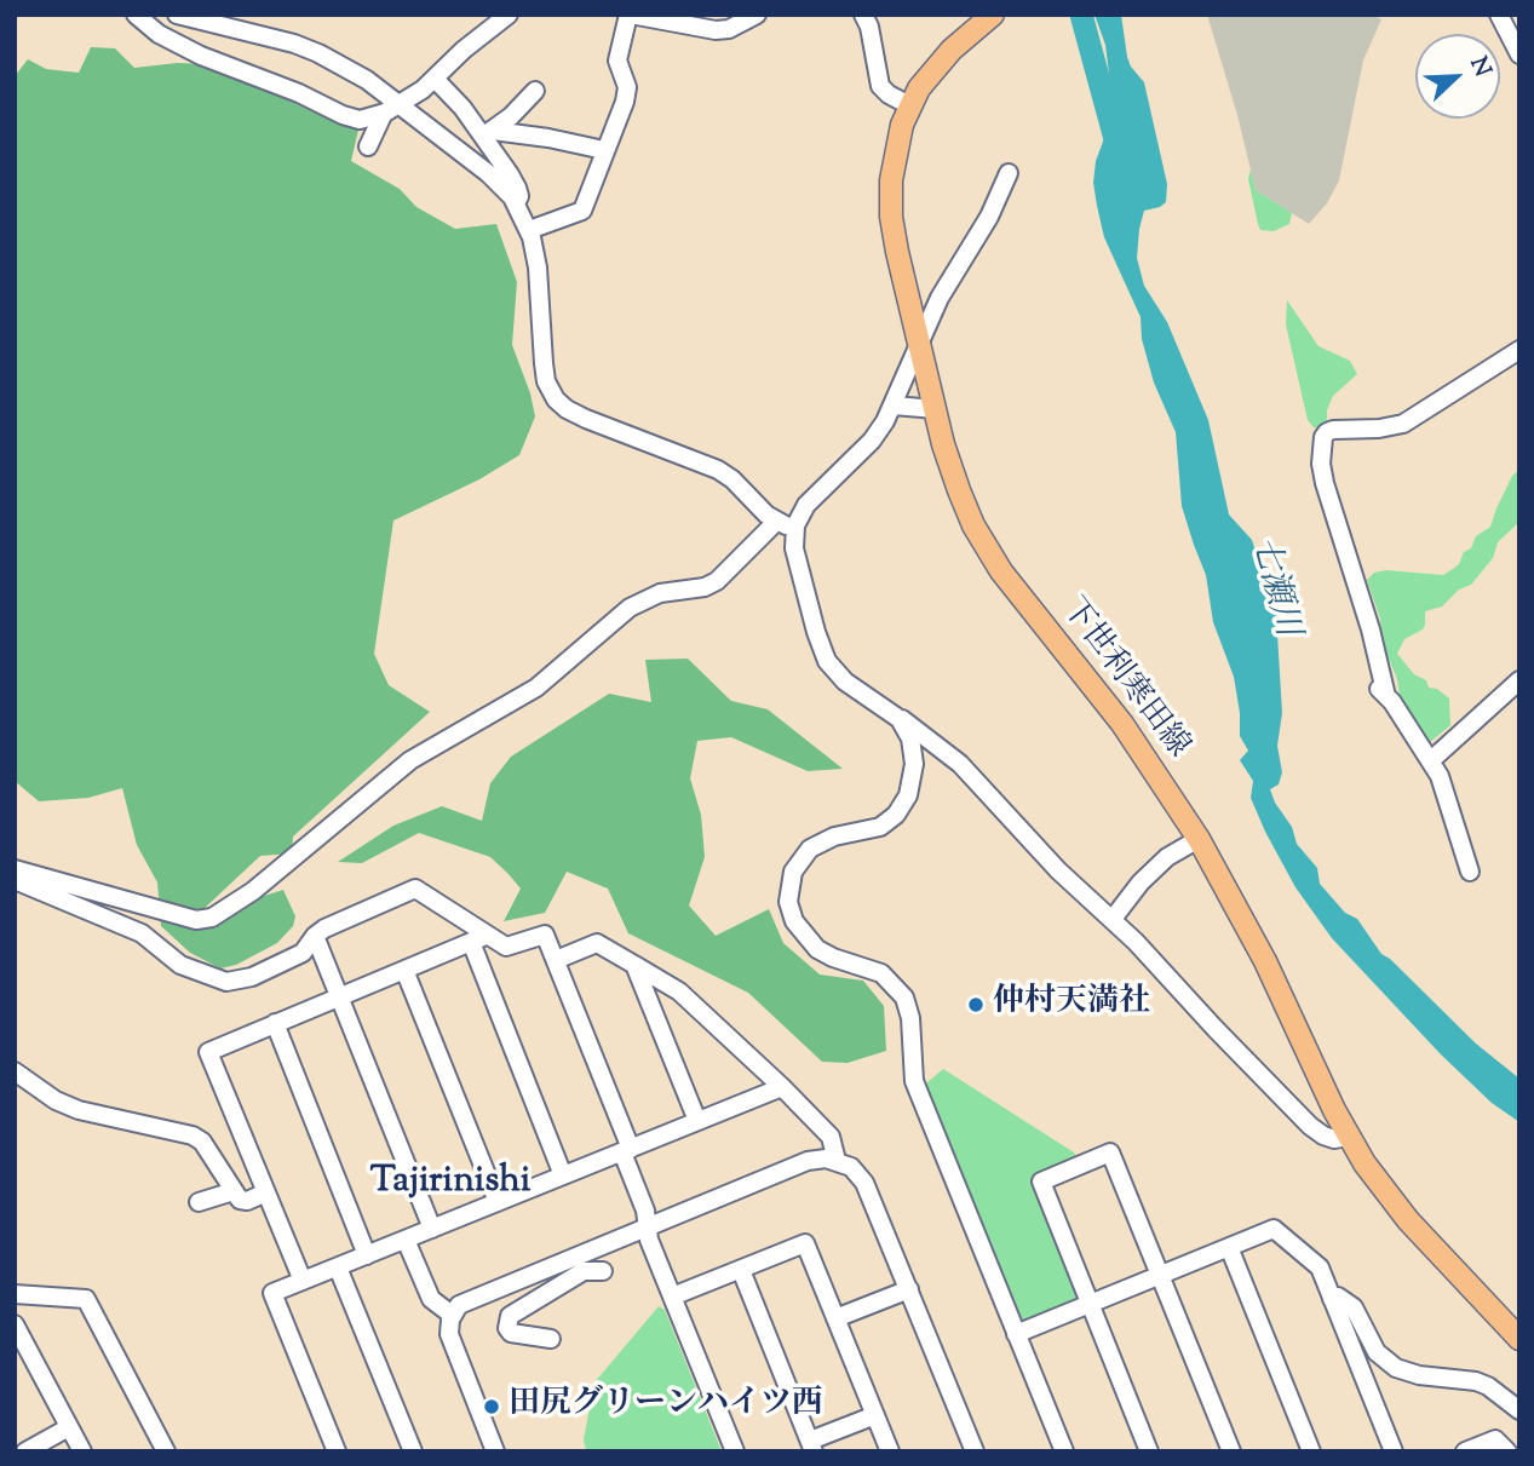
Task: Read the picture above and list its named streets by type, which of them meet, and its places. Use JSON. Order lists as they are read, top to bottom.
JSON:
{
  "streets": {
    "main road": ["下世利寒田線"]
  },
  "districts": ["Tajirinishi"],
  "water": ["七瀬川"],
  "places": ["仲村天満社", "田尻グリーンハイツ西"],
  "north": "top right"
}
